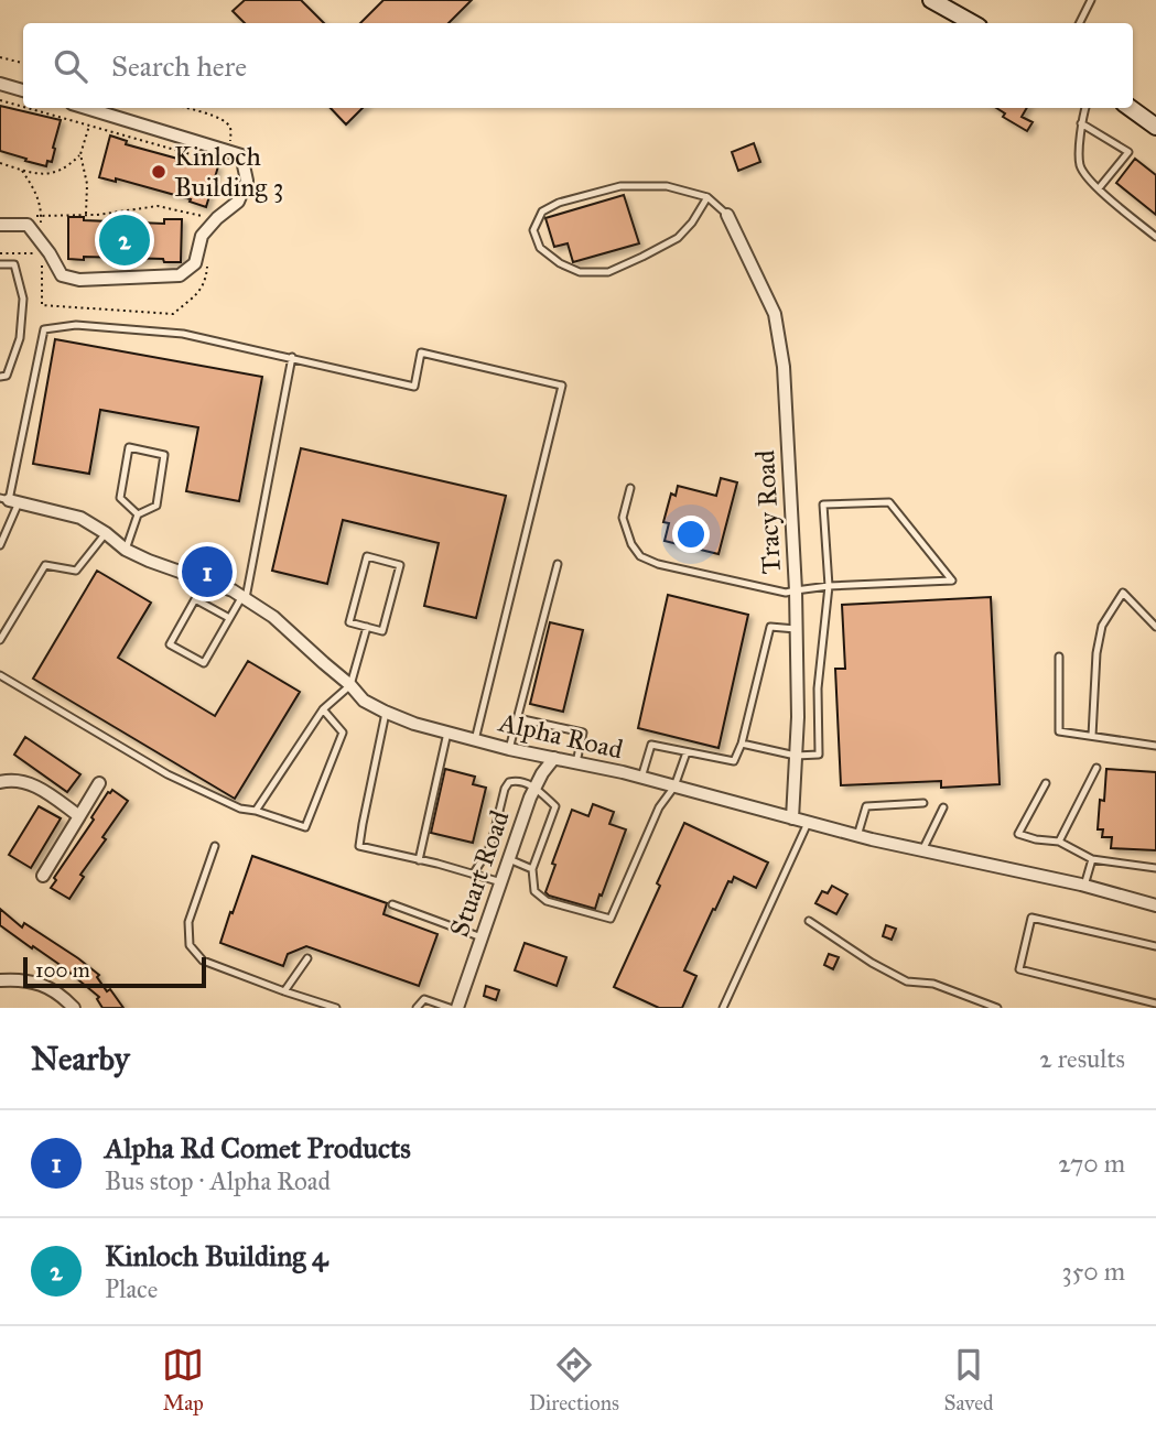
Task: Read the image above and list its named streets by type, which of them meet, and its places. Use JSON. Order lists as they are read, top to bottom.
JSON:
{
  "streets": {
    "street": ["Tracy Road", "Alpha Road", "Stuart Road"]
  },
  "crossings": [
    ["Tracy Road", "Alpha Road"],
    ["Alpha Road", "Stuart Road"]
  ],
  "places": ["Kinloch Building 3"],
  "scale_bar": "100 m",
  "page": {
    "search": "Search here",
    "pins": ["2", "1"],
    "scale": "100 m",
    "heading": ["Nearby", "2 results"],
    "list": [
      {
        "mark": "1",
        "name": "Alpha Rd Comet Products",
        "note": "Bus stop · Alpha Road",
        "value": "270 m"
      },
      {
        "mark": "2",
        "name": "Kinloch Building 4",
        "note": "Place",
        "value": "350 m"
      }
    ],
    "nav": ["Map", "Directions", "Saved"]
  }
}
